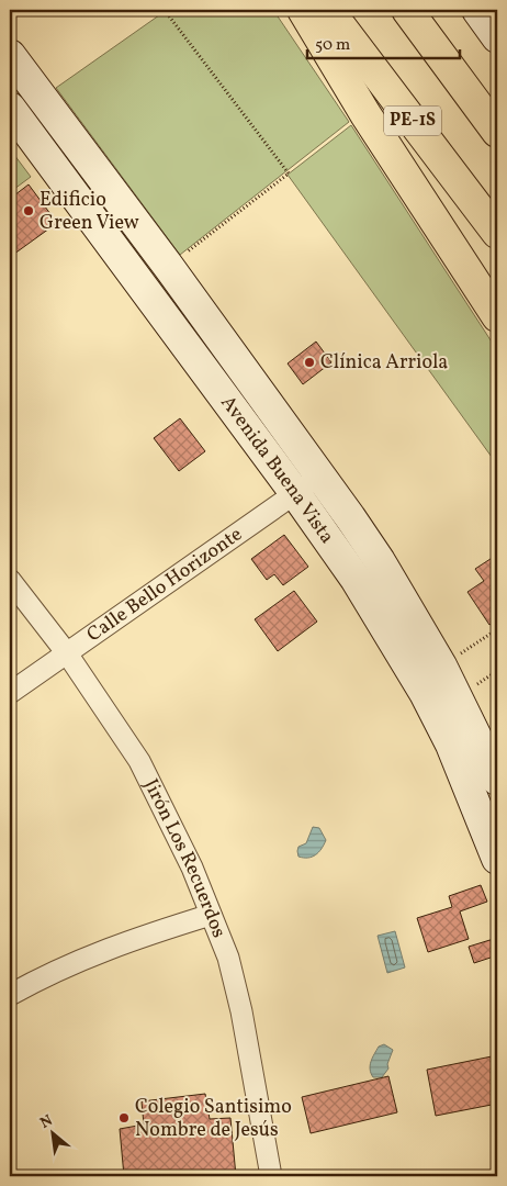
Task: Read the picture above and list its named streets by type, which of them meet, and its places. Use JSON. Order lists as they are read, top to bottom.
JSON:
{
  "streets": {
    "highway": ["PE-1S"],
    "main road": ["Avenida Buena Vista"],
    "street": ["Calle Bello Horizonte", "Jirón Los Recuerdos"]
  },
  "crossings": [
    ["Avenida Buena Vista", "Calle Bello Horizonte"],
    ["Calle Bello Horizonte", "Jirón Los Recuerdos"]
  ],
  "places": ["Edificio Green View", "Clínica Arriola", "Colegio Santisimo Nombre de Jesús"],
  "scale_bar": "50 m",
  "north": "top left"
}
